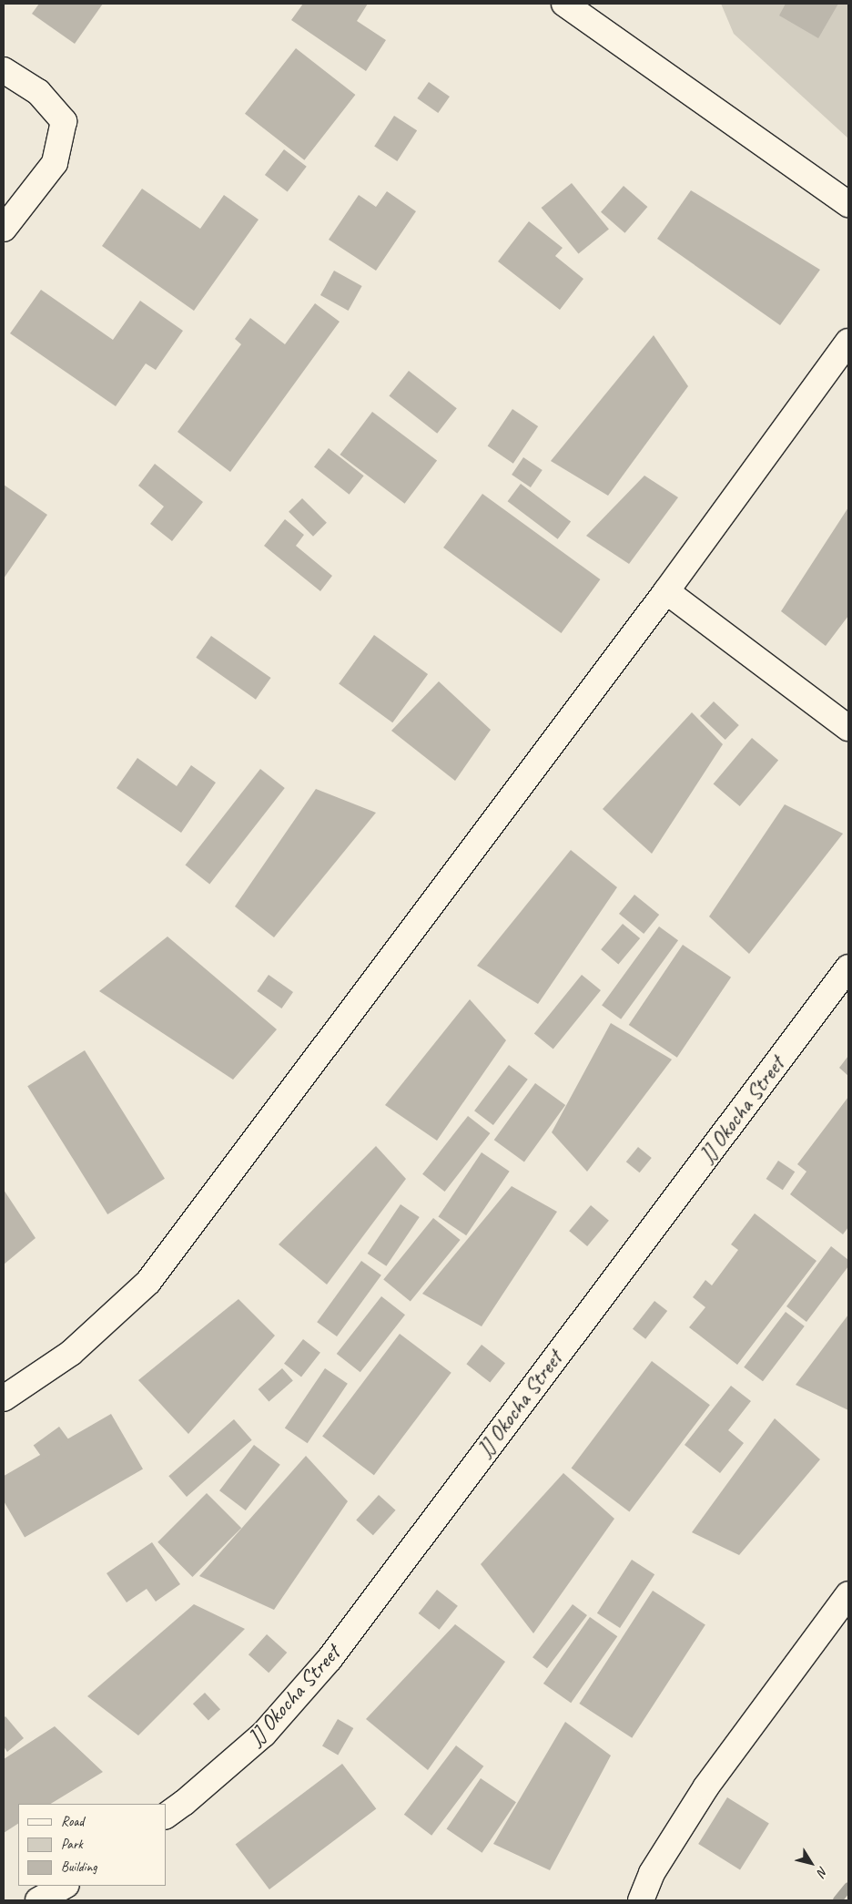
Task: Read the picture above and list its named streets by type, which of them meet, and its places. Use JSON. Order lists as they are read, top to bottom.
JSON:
{
  "streets": {
    "street": ["JJ Okocha Street"]
  },
  "legend": ["Road", "Park", "Building"],
  "north": "bottom right"
}
